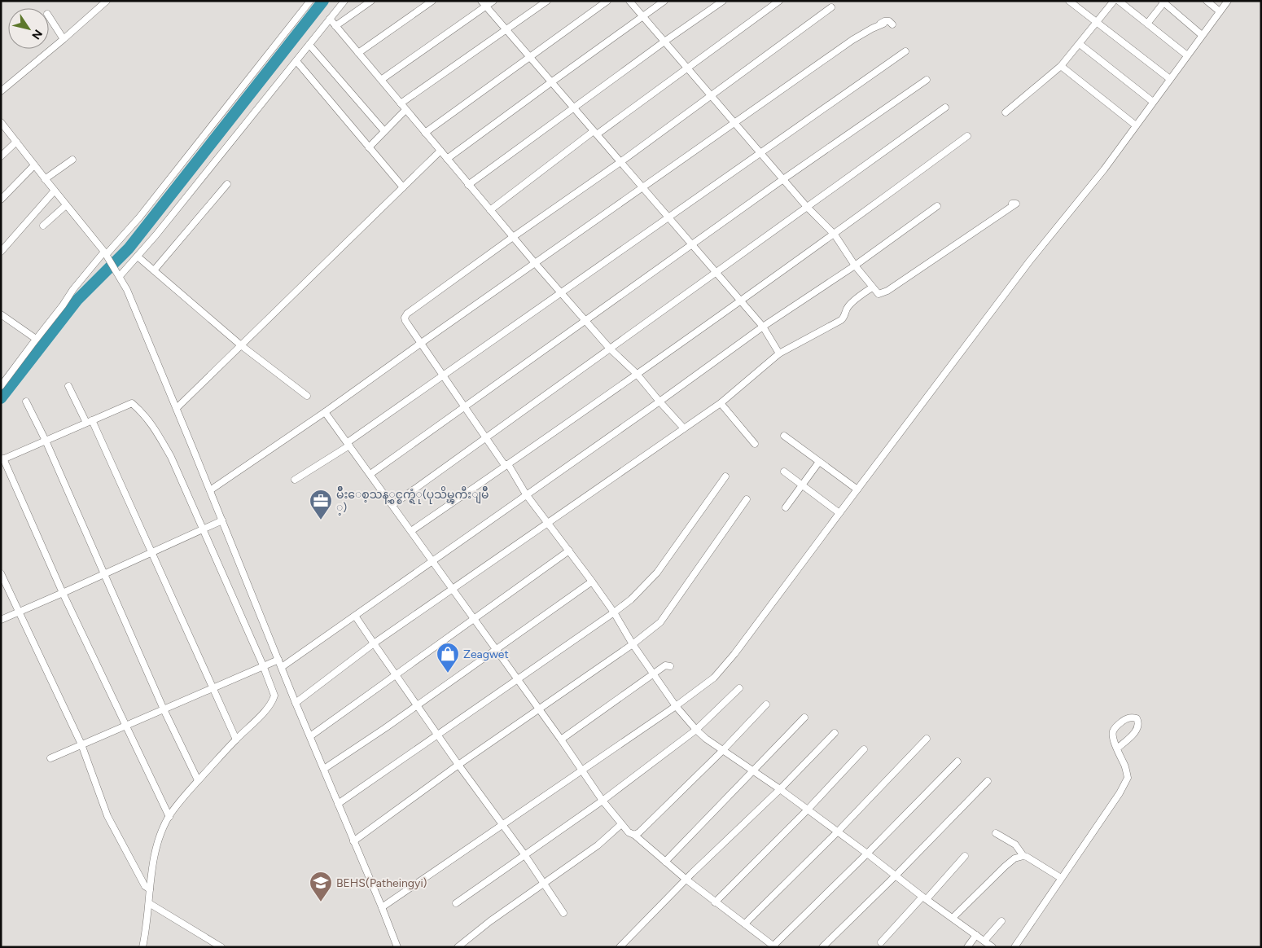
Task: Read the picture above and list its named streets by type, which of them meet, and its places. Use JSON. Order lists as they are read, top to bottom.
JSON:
{
  "places": {
    "office": ["မ်ိဳးေစ့သန့္စင္စက္ရံု(ပုသိမ္ၾကီးျမိဳ ့)"],
    "shop": ["Zeagwet"],
    "school or university": ["BEHS(Patheingyi)"]
  },
  "north": "bottom right"
}
